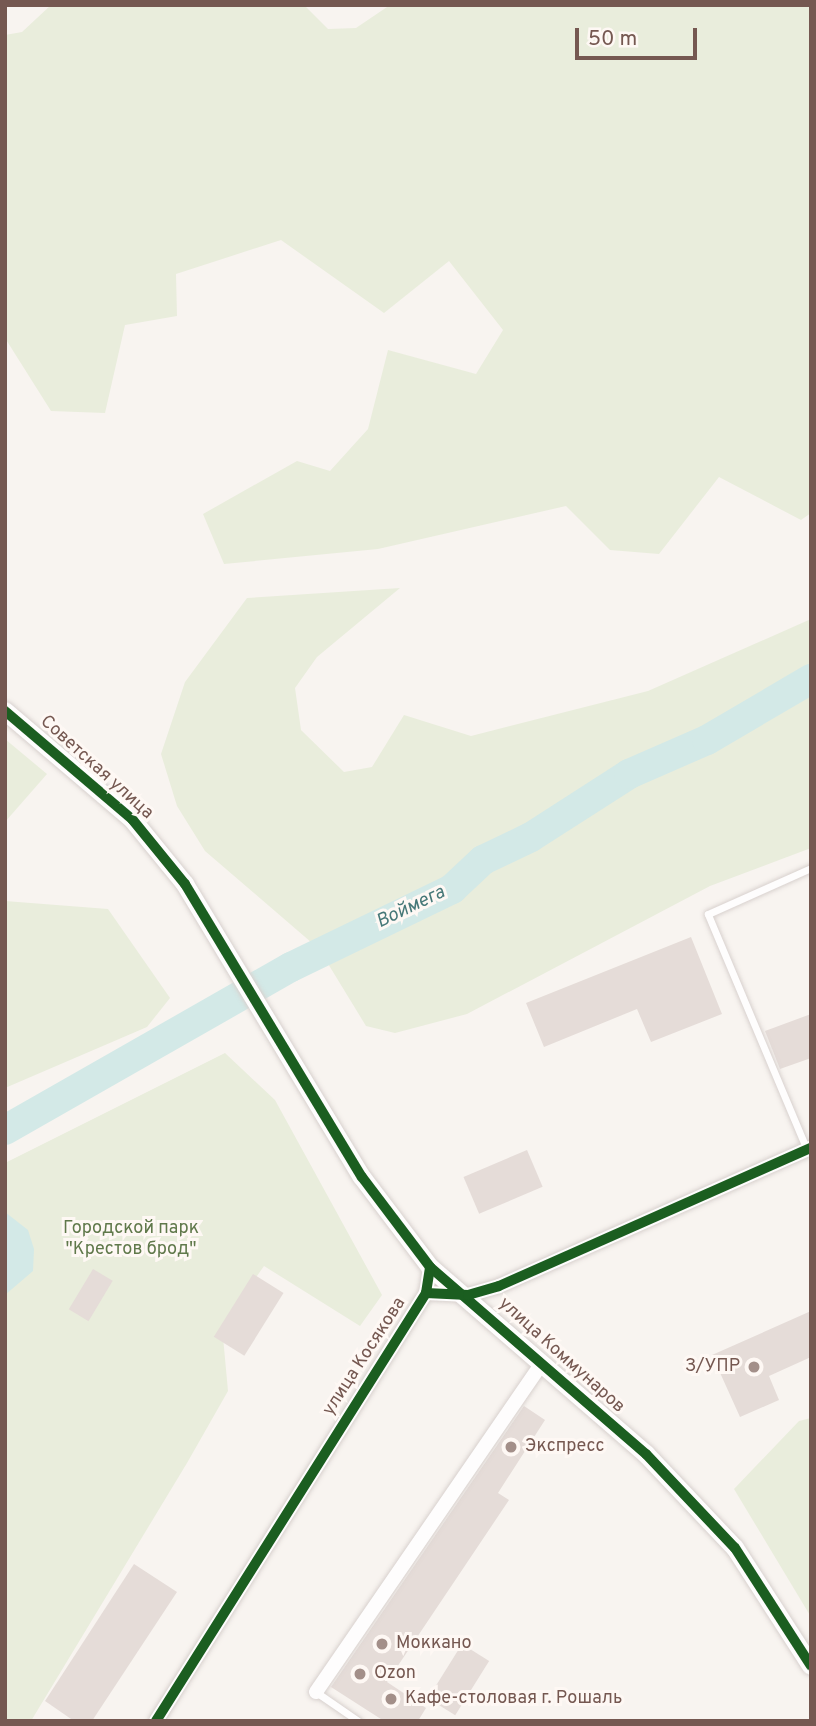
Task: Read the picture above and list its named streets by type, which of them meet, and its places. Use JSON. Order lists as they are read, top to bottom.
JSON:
{
  "streets": {
    "street": ["Советская улица", "улица Коммунаров", "улица Косякова"]
  },
  "crossings": [
    ["Советская улица", "улица Коммунаров"],
    ["улица Коммунаров", "улица Косякова"]
  ],
  "water": ["Воймега"],
  "parks": ["Городской парк \"Крестов брод\""],
  "places": [
    "З/УПР",
    "Экспресс",
    "Моккано",
    "Ozon",
    "Кафе-столовая г. Рошаль"
  ],
  "scale_bar": "50 m"
}
